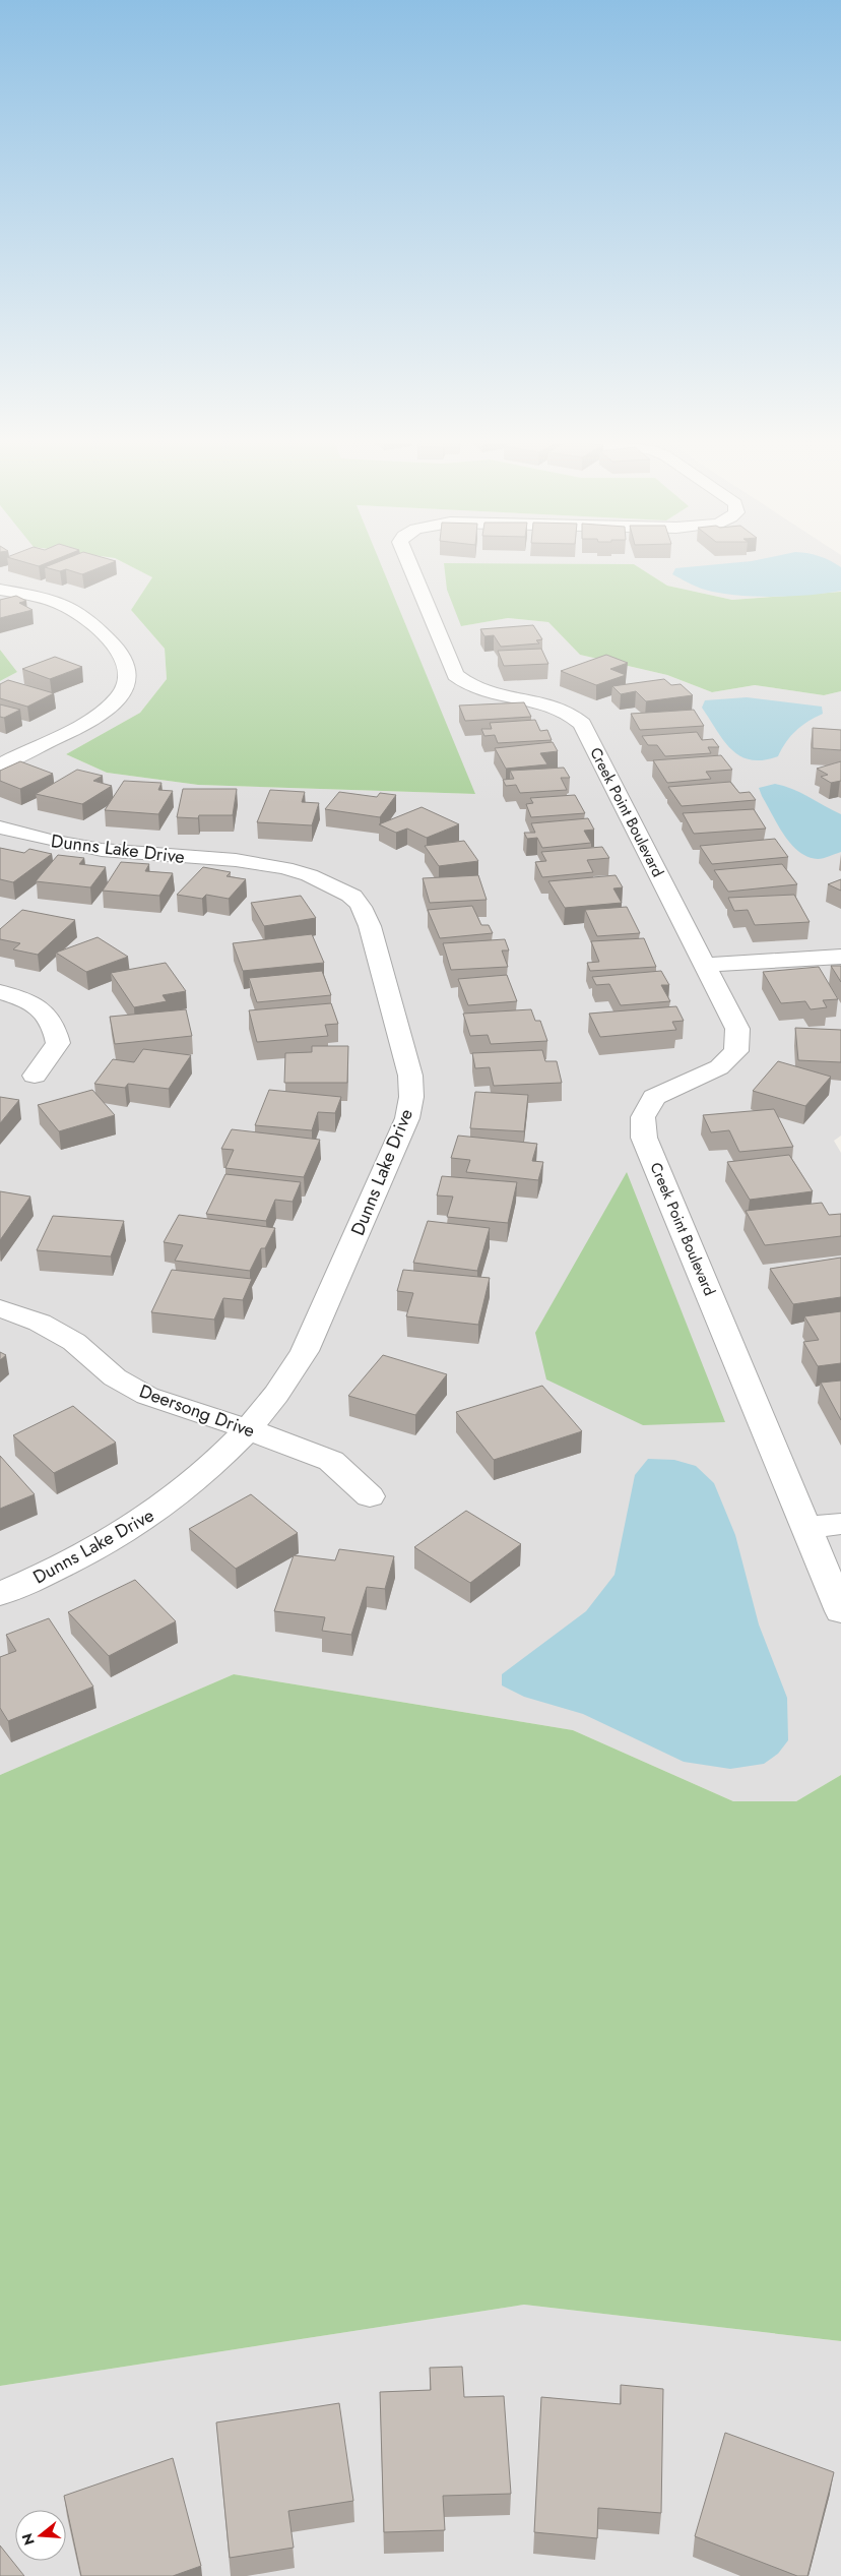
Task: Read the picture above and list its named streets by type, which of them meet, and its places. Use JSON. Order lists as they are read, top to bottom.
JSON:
{
  "streets": {
    "street": ["Creek Point Boulevard", "Dunns Lake Drive", "Deersong Drive"]
  },
  "crossings": [
    ["Dunns Lake Drive", "Deersong Drive"]
  ],
  "north": "left"
}
